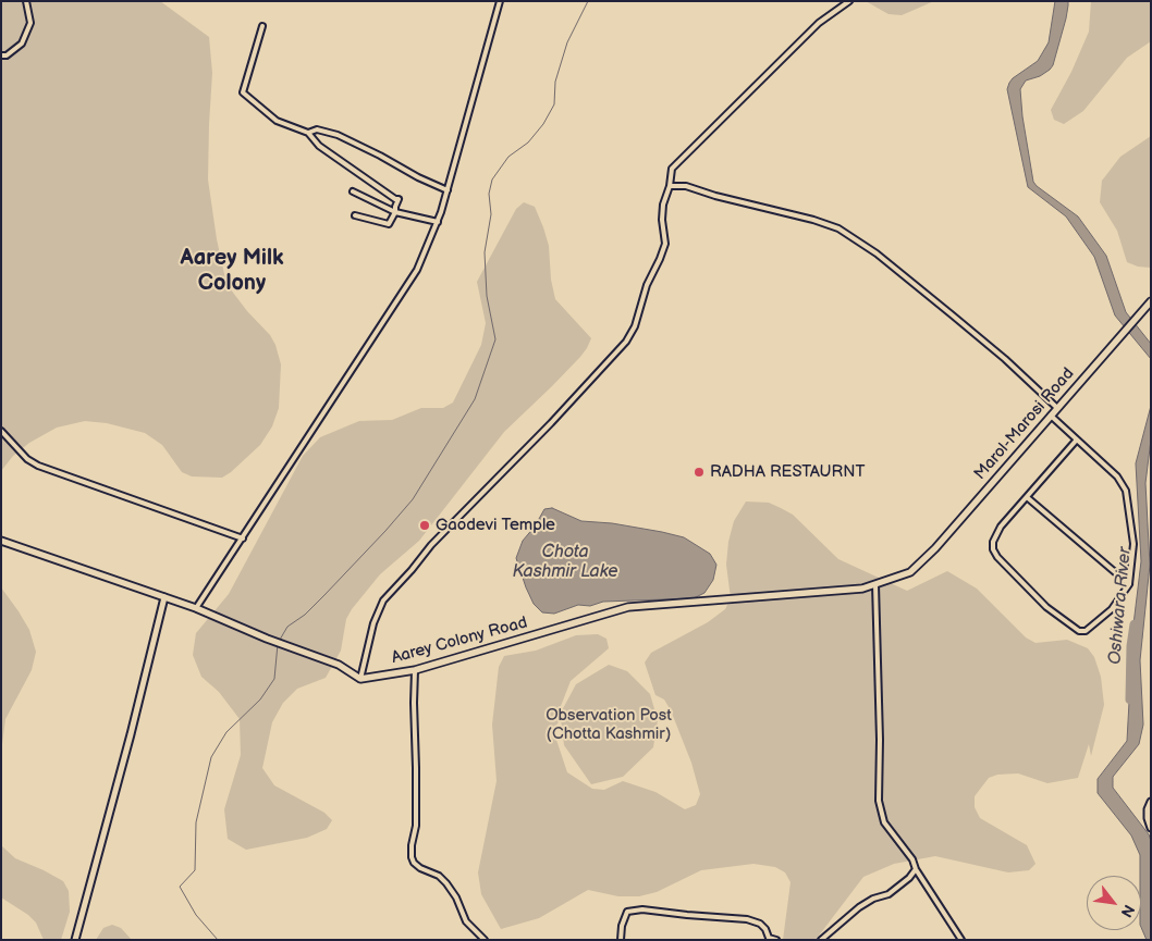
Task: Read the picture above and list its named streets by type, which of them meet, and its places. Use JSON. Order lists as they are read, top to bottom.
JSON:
{
  "streets": {
    "main road": ["Marol-Marosi Road", "Aarey Colony Road"]
  },
  "crossings": [
    ["Marol-Marosi Road", "Aarey Colony Road"]
  ],
  "districts": ["Aarey Milk Colony"],
  "water": ["Chota Kashmir Lake", "Oshiwara River"],
  "parks": ["Observation Post (Chotta Kashmir)"],
  "places": ["RADHA RESTAURNT", "Gaodevi Temple"],
  "north": "bottom right"
}
